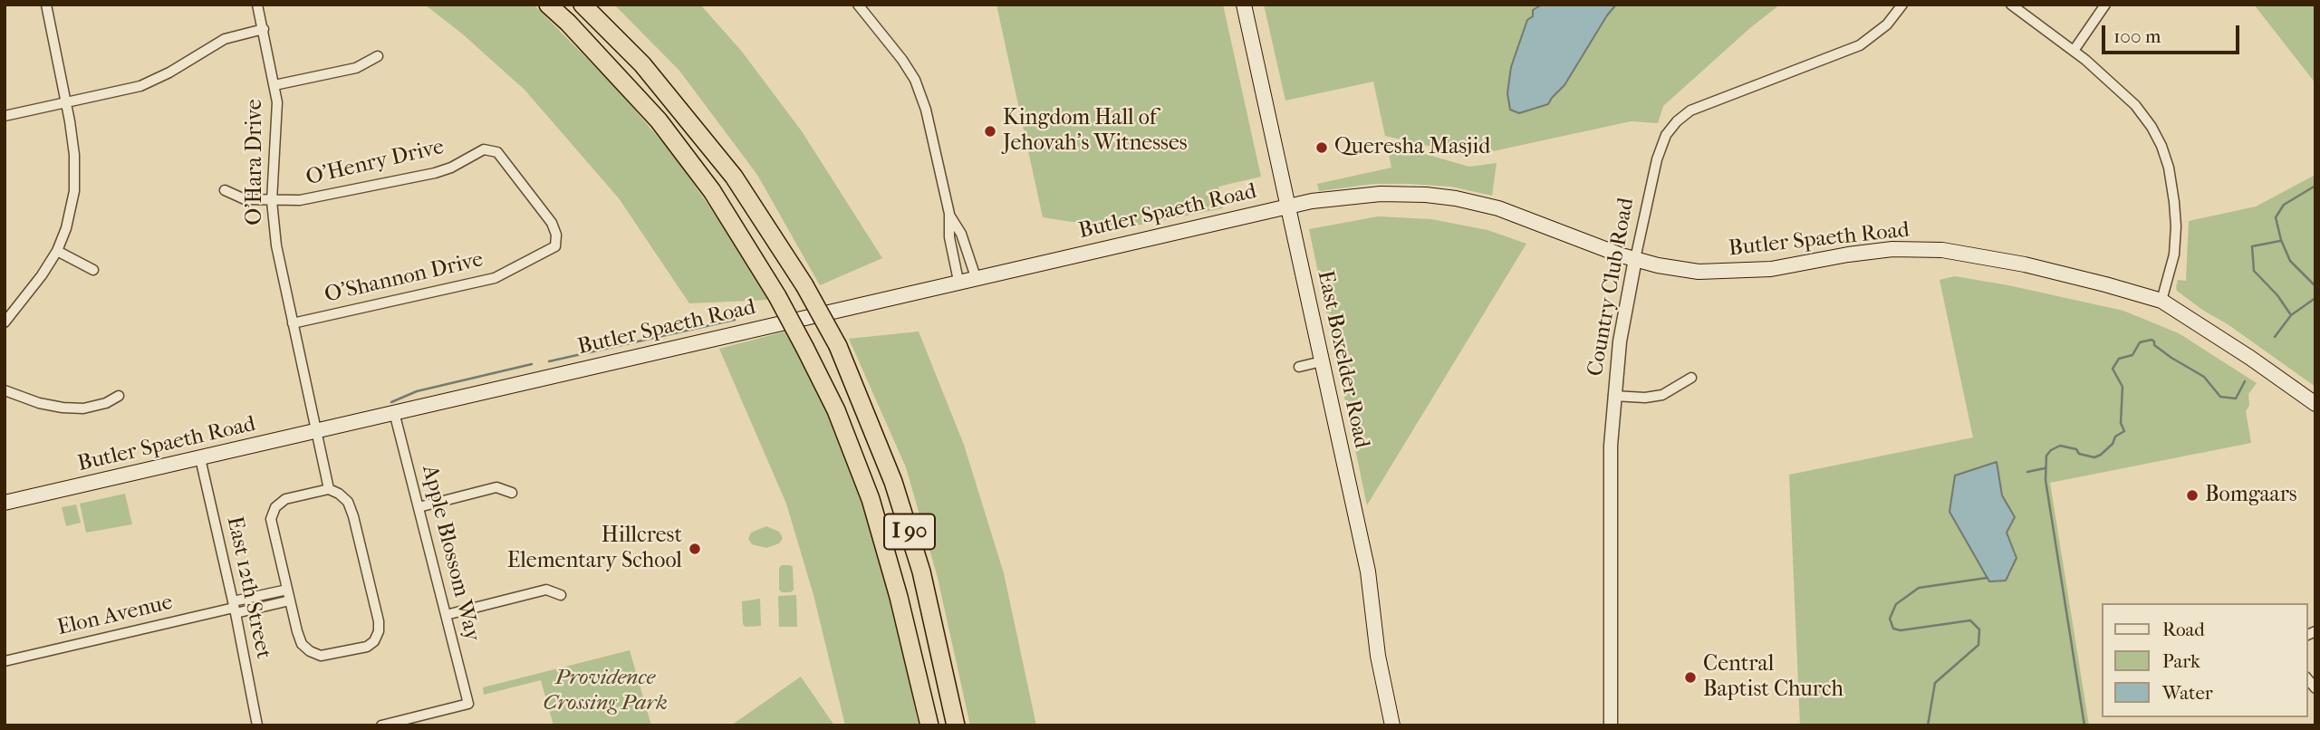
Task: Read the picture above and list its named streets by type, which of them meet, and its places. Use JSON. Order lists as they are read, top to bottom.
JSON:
{
  "streets": {
    "highway": ["I 90"],
    "main road": ["Butler Spaeth Road", "East Boxelder Road"],
    "street": [
      "O'Hara Drive",
      "O'Henry Drive",
      "O'Shannon Drive",
      "Country Club Road",
      "Apple Blossom Way",
      "East 12th Street",
      "Elon Avenue"
    ]
  },
  "crossings": [
    ["O'Hara Drive", "O'Henry Drive"],
    ["O'Hara Drive", "Butler Spaeth Road"],
    ["O'Hara Drive", "O'Shannon Drive"],
    ["O'Henry Drive", "O'Shannon Drive"],
    ["Butler Spaeth Road", "Country Club Road"],
    ["Butler Spaeth Road", "East Boxelder Road"],
    ["Butler Spaeth Road", "Apple Blossom Way"],
    ["Butler Spaeth Road", "East 12th Street"],
    ["East 12th Street", "Elon Avenue"]
  ],
  "parks": ["Providence Crossing Park"],
  "places": [
    "Kingdom Hall of Jehovah’s Witnesses",
    "Queresha Masjid",
    "Bomgaars",
    "Hillcrest Elementary School",
    "Central Baptist Church"
  ],
  "legend": ["Road", "Park", "Water"],
  "scale_bar": "100 m"
}
